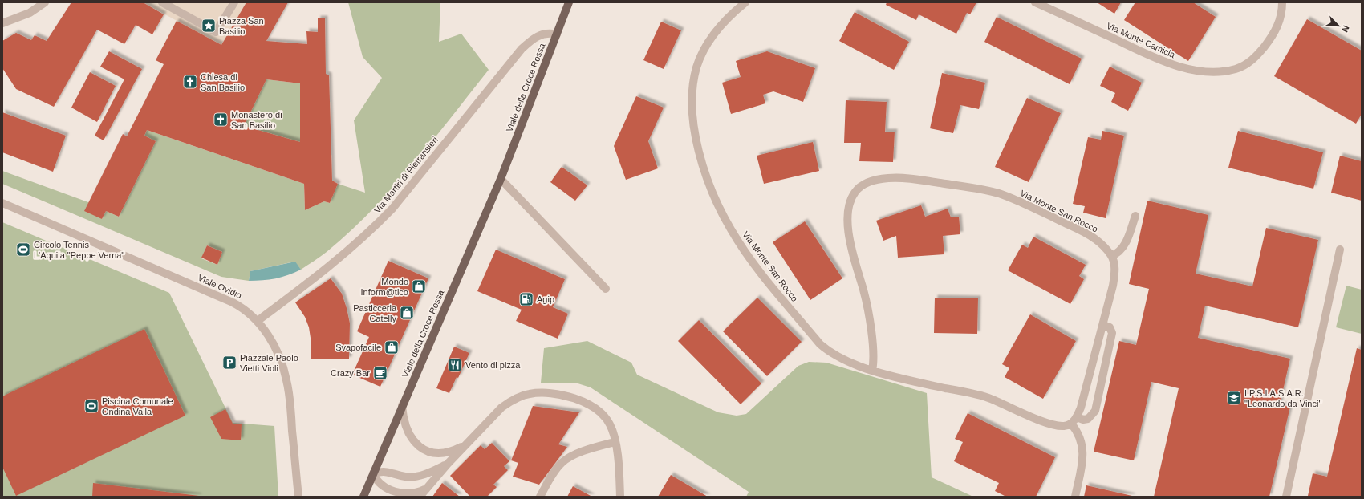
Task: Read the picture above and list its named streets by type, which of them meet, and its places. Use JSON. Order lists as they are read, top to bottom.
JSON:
{
  "streets": {
    "main road": ["Viale della Croce Rossa"],
    "street": [
      "Via Monte Camicia",
      "Via Martiri di Pietransieri",
      "Via Monte San Rocco",
      "Viale Ovidio"
    ]
  },
  "crossings": [
    ["Viale della Croce Rossa", "Via Martiri di Pietransieri"],
    ["Via Martiri di Pietransieri", "Viale Ovidio"]
  ],
  "places": {
    "place": ["Piazza San Basilio"],
    "church": ["Chiesa di San Basilio", "Monastero di San Basilio"],
    "sports": ["Circolo Tennis L'Aquila \"Peppe Verna\"", "Piscina Comunale Ondina Valla"],
    "shop": ["Mondo Inform@tico", "Pasticceria Catelly", "Svapofacile"],
    "fuel station": ["Agip"],
    "parking": ["Piazzale Paolo Vietti Violi"],
    "restaurant": ["Vento di pizza"],
    "cafe": ["Crazy Bar"],
    "school or university": ["I.P.S.I.A.S.A.R. \"Leonardo da Vinci\""]
  },
  "north": "bottom right"
}
